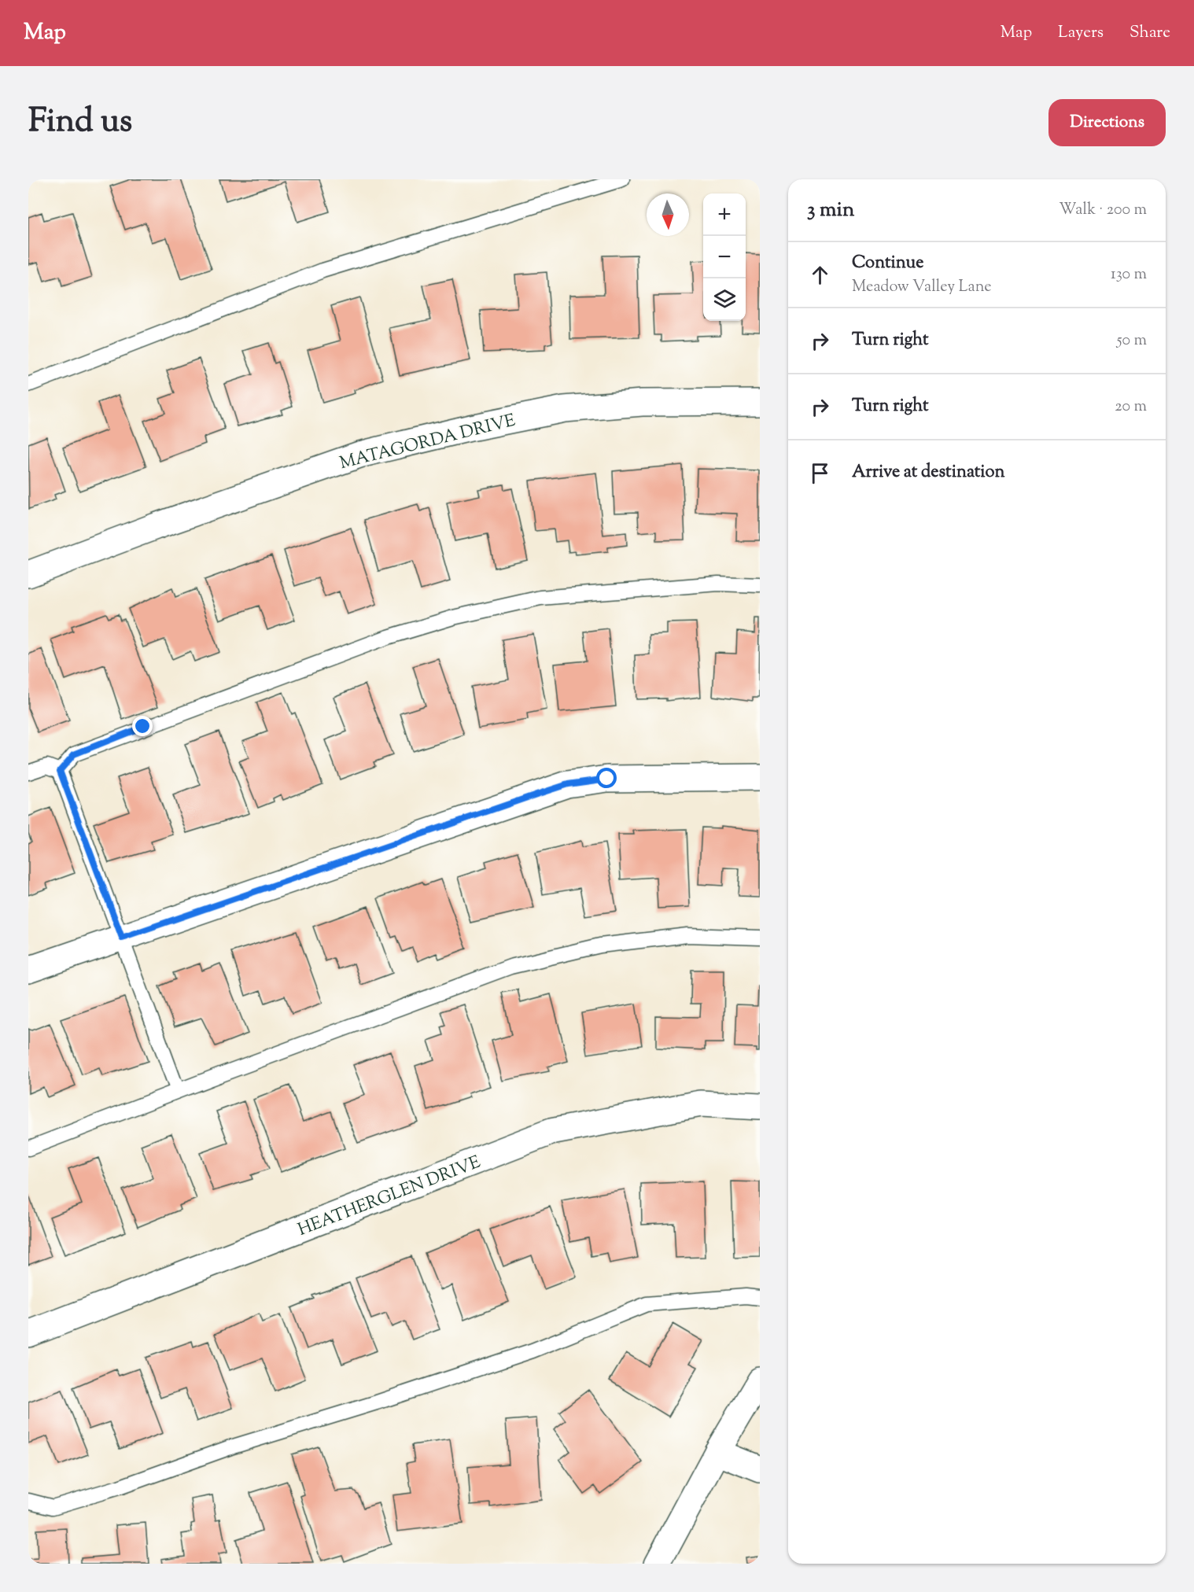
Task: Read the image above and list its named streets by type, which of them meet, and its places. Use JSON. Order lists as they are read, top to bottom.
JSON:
{
  "streets": {
    "street": ["MATAGORDA DRIVE", "HEATHERGLEN DRIVE"]
  },
  "north": "bottom",
  "page": {
    "header": "Map",
    "nav": ["Map", "Layers", "Share"],
    "title": "Find us",
    "buttons": "Directions",
    "heading": ["3 min", "Walk · 200 m"],
    "map_buttons": ["+", "−"],
    "list": [
      ["Continue", "Meadow Valley Lane", "130 m"],
      ["Turn right", "50 m"],
      ["Turn right", "20 m"],
      "Arrive at destination"
    ]
  }
}
